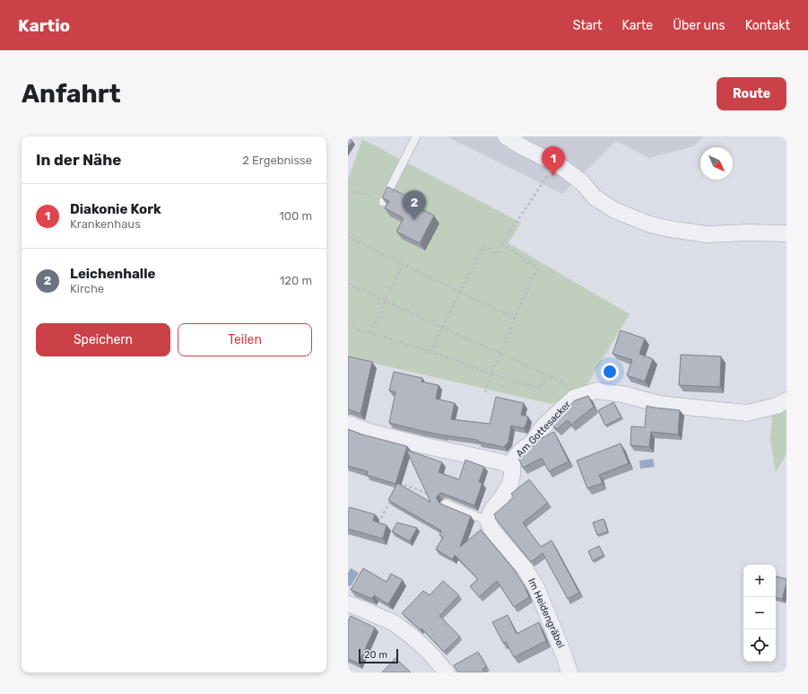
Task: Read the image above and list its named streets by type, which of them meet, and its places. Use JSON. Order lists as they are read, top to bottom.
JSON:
{
  "streets": {
    "street": ["Am Gottesacker", "Im Heidengräbel"]
  },
  "scale_bar": "20 m",
  "north": "bottom right",
  "page": {
    "header": "Kartio",
    "nav": [
      "Start",
      "Karte",
      "Über uns",
      "Kontakt"
    ],
    "buttons": [
      "Route",
      ["Speichern", "Teilen"]
    ],
    "title": "Anfahrt",
    "heading": ["In der Nähe", "2 Ergebnisse"],
    "pins": ["1", "2"],
    "list": [
      {
        "mark": "1",
        "name": "Diakonie Kork",
        "note": "Krankenhaus",
        "value": "100 m"
      },
      {
        "mark": "2",
        "name": "Leichenhalle",
        "note": "Kirche",
        "value": "120 m"
      }
    ],
    "map_buttons": ["+", "−"],
    "scale": "20 m"
  }
}
